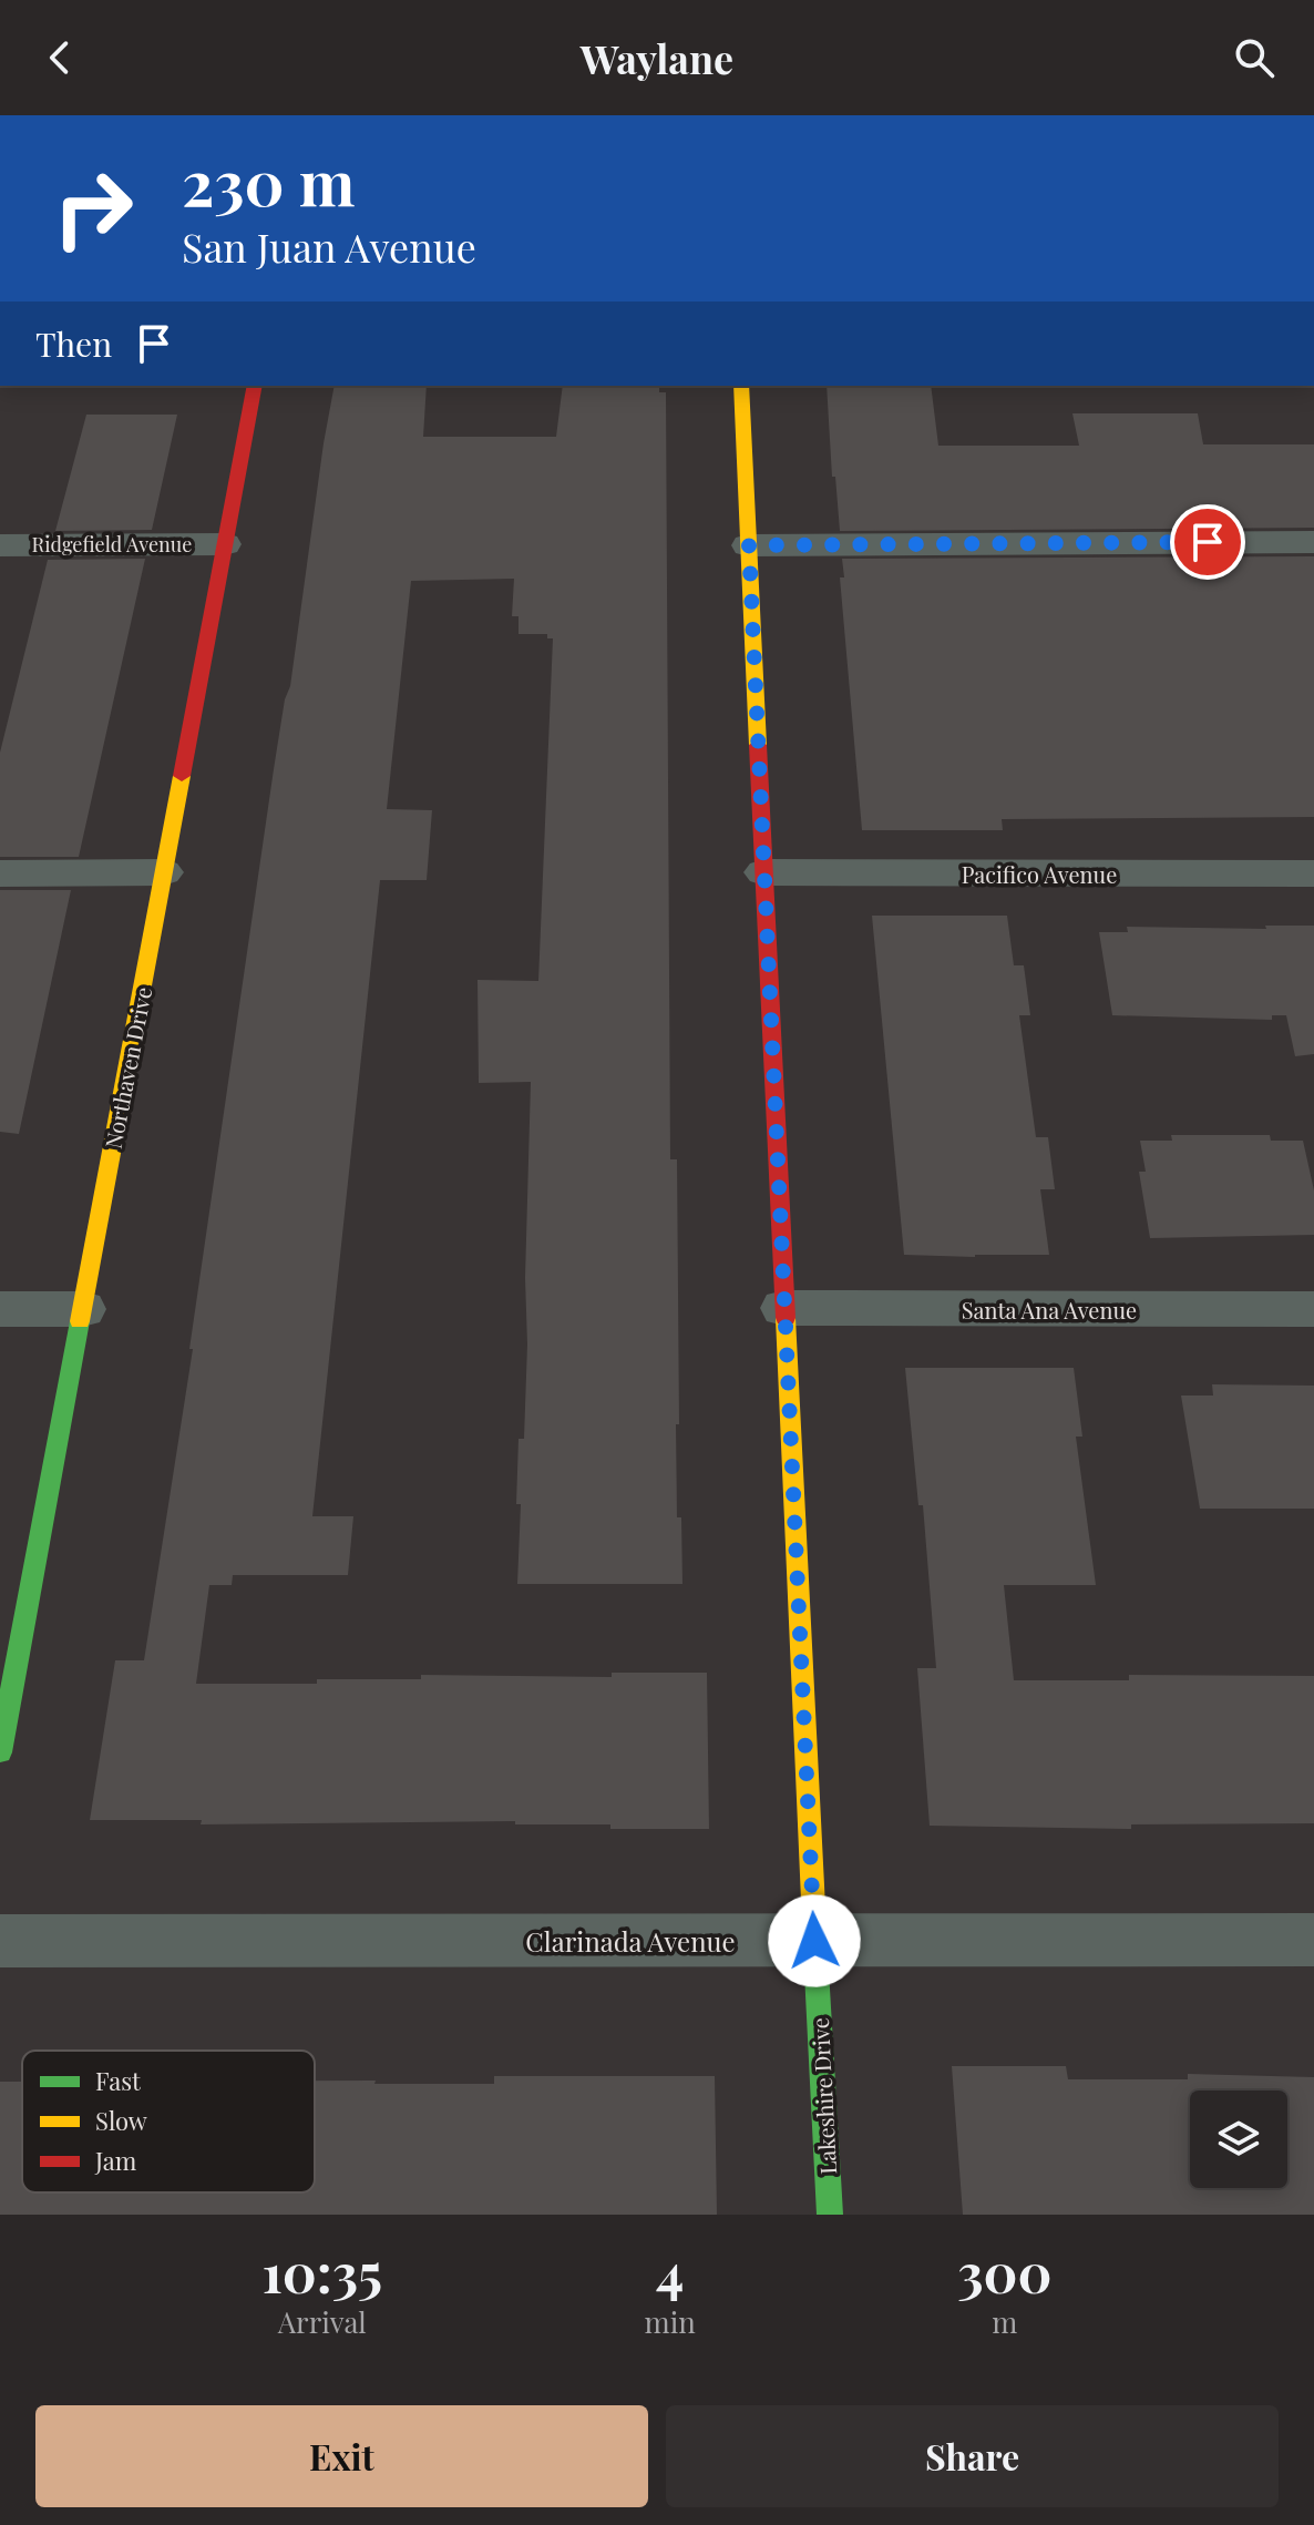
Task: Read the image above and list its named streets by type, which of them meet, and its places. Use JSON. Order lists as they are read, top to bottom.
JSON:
{
  "streets": {
    "street": [
      "Ridgefield Avenue",
      "Pacifico Avenue",
      "Northaven Drive",
      "Santa Ana Avenue",
      "Clarinada Avenue",
      "Lakeshire Drive"
    ]
  },
  "crossings": [
    ["Ridgefield Avenue", "Northaven Drive"],
    ["Pacifico Avenue", "Lakeshire Drive"],
    ["Santa Ana Avenue", "Lakeshire Drive"],
    ["Clarinada Avenue", "Lakeshire Drive"]
  ],
  "legend": ["Fast", "Slow", "Jam"],
  "page": {
    "header": "Waylane",
    "turn": ["230 m", "San Juan Avenue"],
    "then": "Then",
    "eta": [
      "10:35",
      "Arrival",
      "4",
      "min",
      "300",
      "m"
    ],
    "buttons": ["Exit", "Share"]
  }
}
